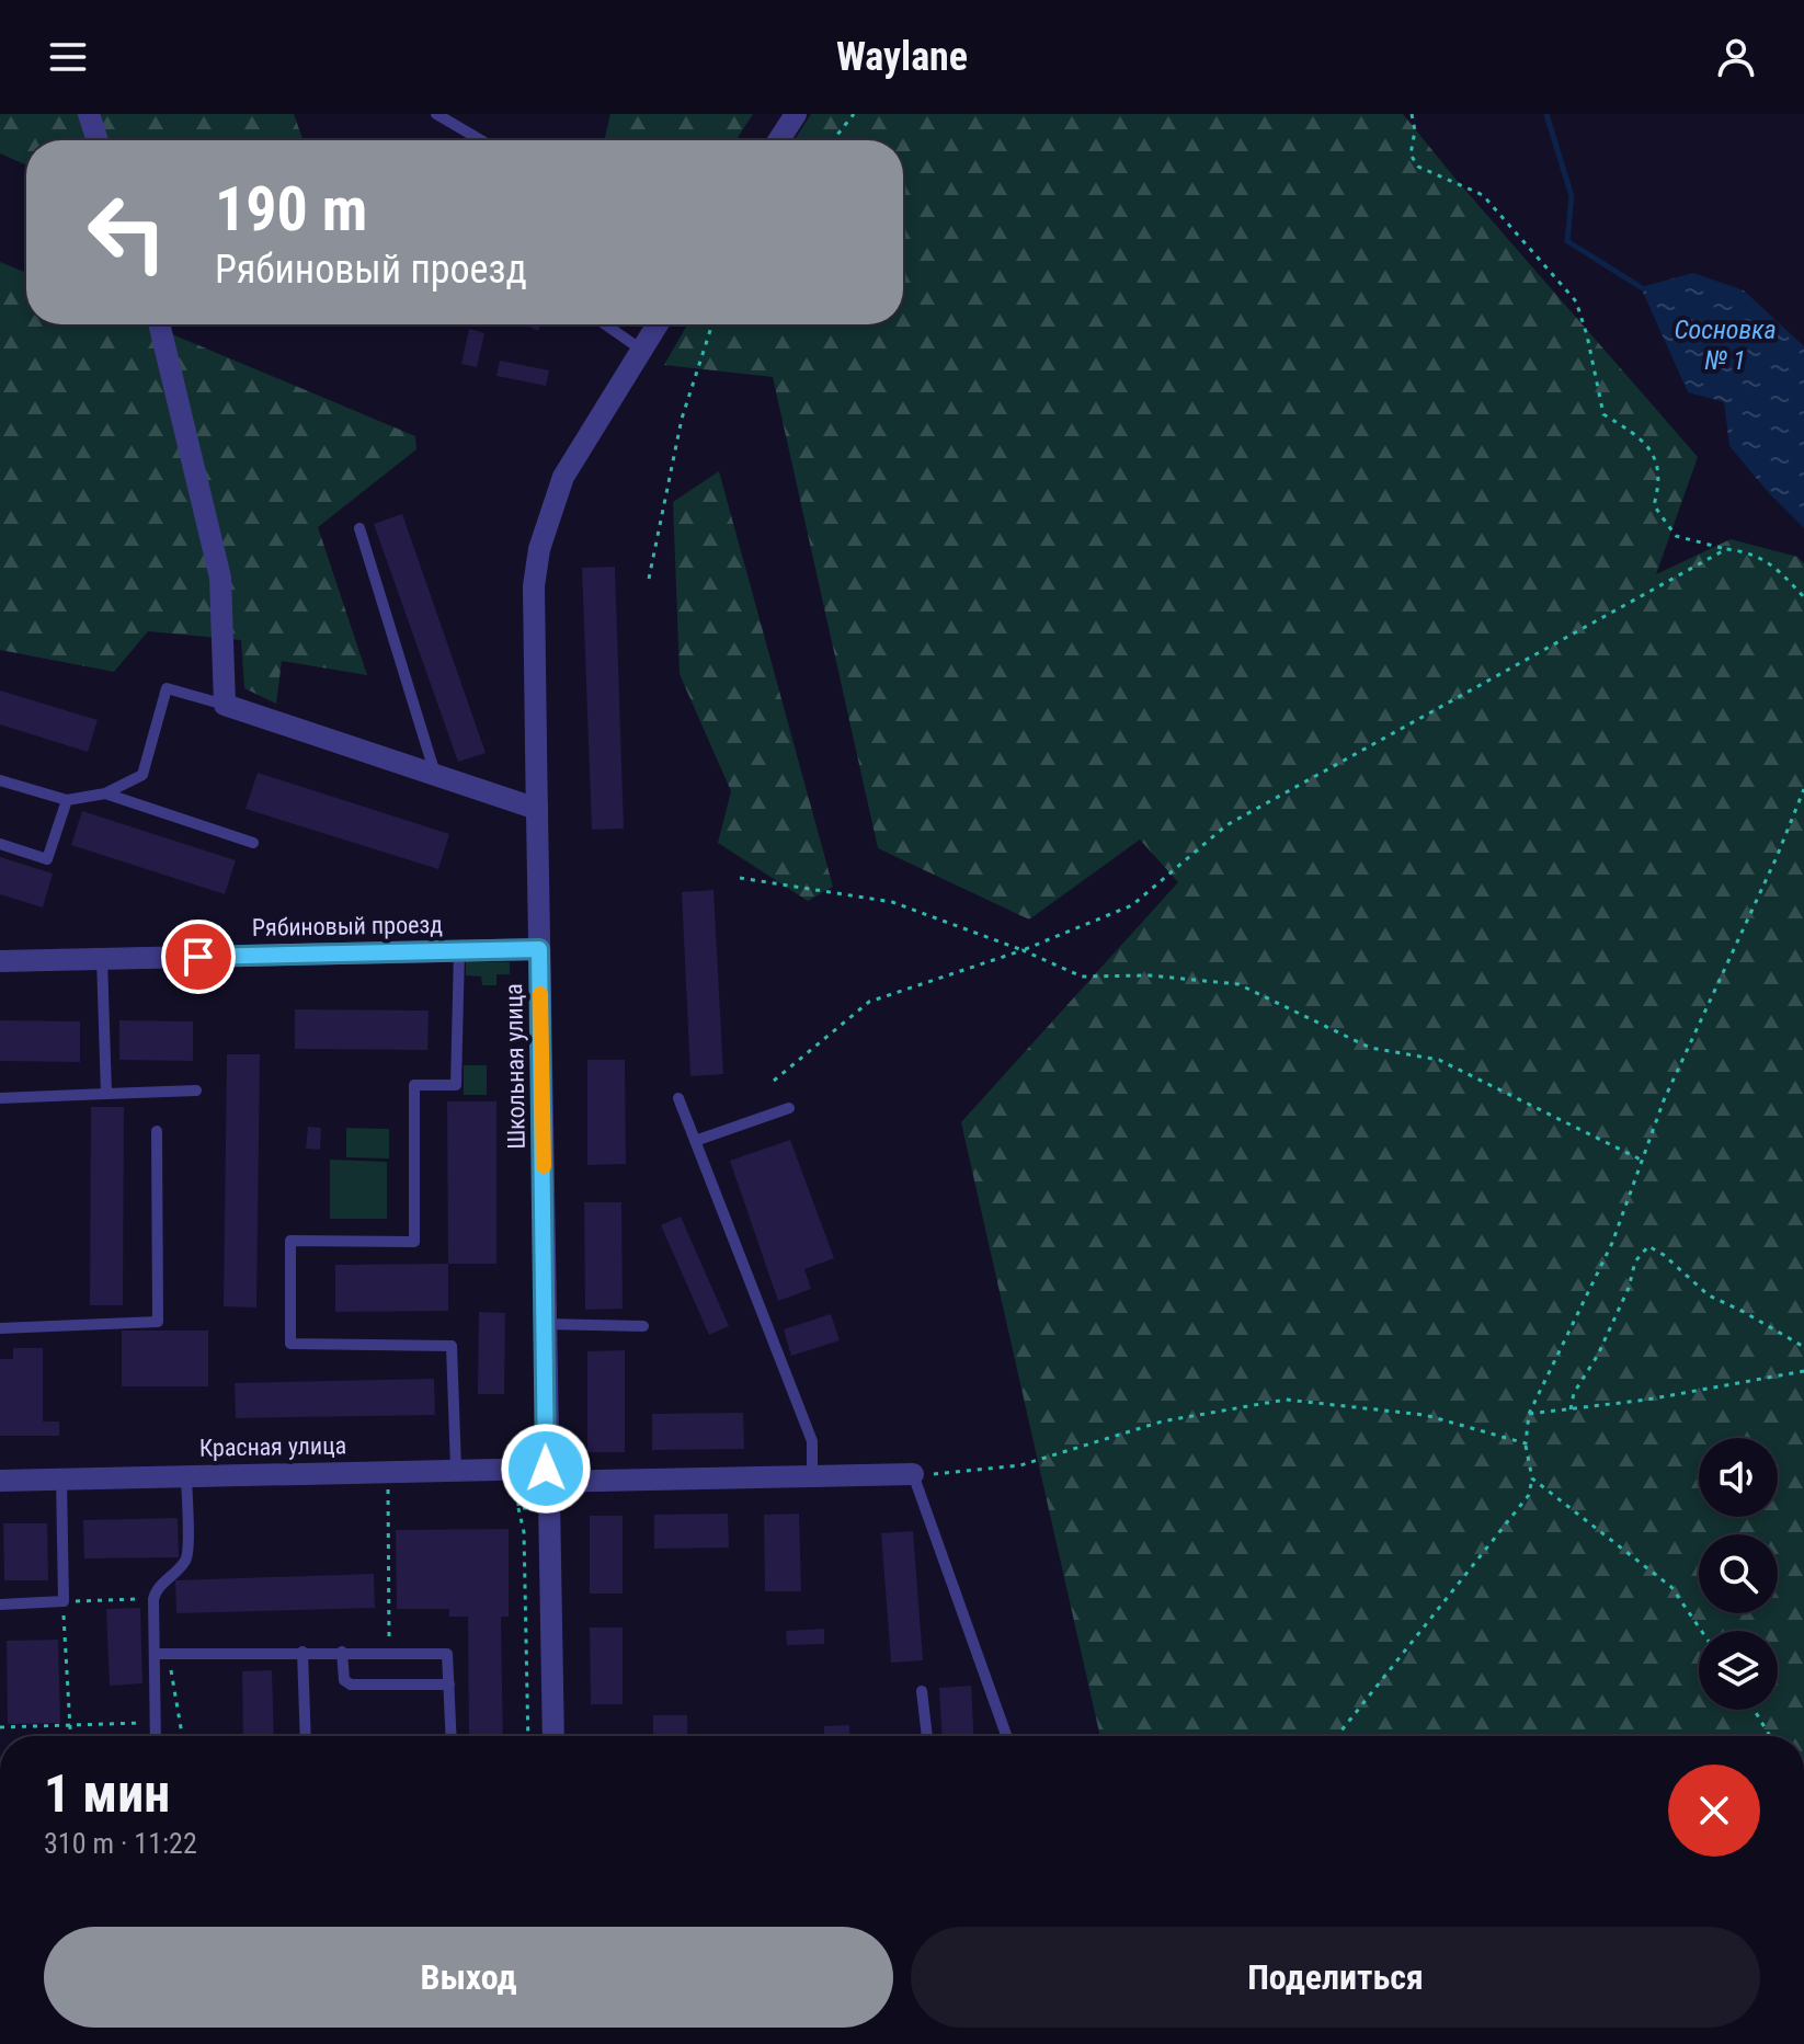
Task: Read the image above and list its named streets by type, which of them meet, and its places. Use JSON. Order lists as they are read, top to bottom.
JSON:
{
  "streets": {
    "street": ["Рябиновый проезд", "Школьная улица", "Красная улица"]
  },
  "crossings": [
    ["Рябиновый проезд", "Школьная улица"],
    ["Школьная улица", "Красная улица"]
  ],
  "water": ["Сосновка № 1"],
  "page": {
    "header": "Waylane",
    "turn": ["190 m", "Рябиновый проезд"],
    "heading": ["1 мин", "310 m · 11:22"],
    "buttons": ["Выход", "Поделиться"]
  }
}
